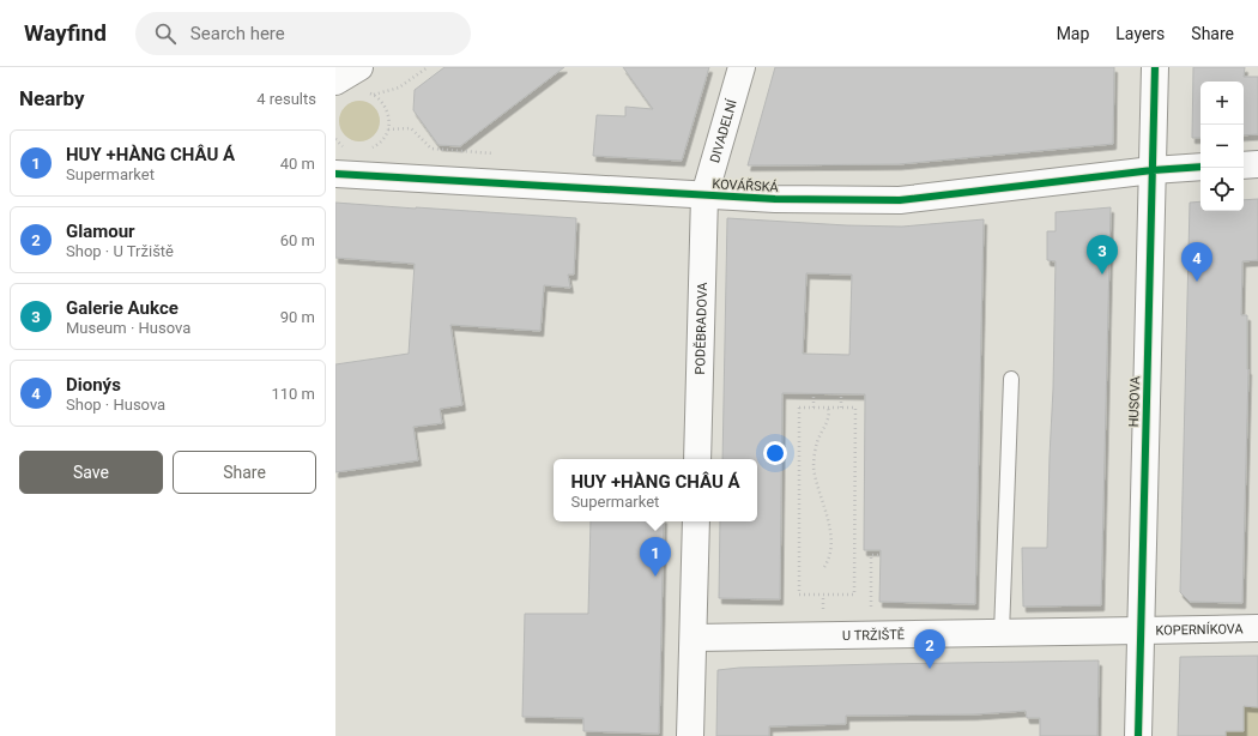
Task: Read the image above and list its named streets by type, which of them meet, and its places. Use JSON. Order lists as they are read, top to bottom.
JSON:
{
  "streets": {
    "street": [
      "DIVADELNÍ",
      "KOVÁŘSKÁ",
      "PODĚBRADOVA",
      "HUSOVA",
      "KOPERNÍKOVA",
      "U TRŽIŠTĚ"
    ]
  },
  "crossings": [
    ["DIVADELNÍ", "KOVÁŘSKÁ"],
    ["DIVADELNÍ", "PODĚBRADOVA"],
    ["KOVÁŘSKÁ", "PODĚBRADOVA"],
    ["KOVÁŘSKÁ", "HUSOVA"],
    ["HUSOVA", "KOPERNÍKOVA"],
    ["HUSOVA", "U TRŽIŠTĚ"],
    ["KOPERNÍKOVA", "U TRŽIŠTĚ"]
  ],
  "page": {
    "header": "Wayfind",
    "search": "Search here",
    "nav": ["Map", "Layers", "Share"],
    "heading": ["Nearby", "4 results"],
    "map_buttons": ["+", "−"],
    "list": [
      {
        "mark": "1",
        "name": "HUY +HÀNG CHÂU Á",
        "note": "Supermarket",
        "value": "40 m"
      },
      {
        "mark": "2",
        "name": "Glamour",
        "note": "Shop · U Tržiště",
        "value": "60 m"
      },
      {
        "mark": "3",
        "name": "Galerie Aukce",
        "note": "Museum · Husova",
        "value": "90 m"
      },
      {
        "mark": "4",
        "name": "Dionýs",
        "note": "Shop · Husova",
        "value": "110 m"
      }
    ],
    "pins": [
      "3",
      "4",
      "1",
      "2"
    ],
    "buttons": ["Save", "Share"],
    "popup": ["HUY +HÀNG CHÂU Á", "Supermarket"]
  }
}
